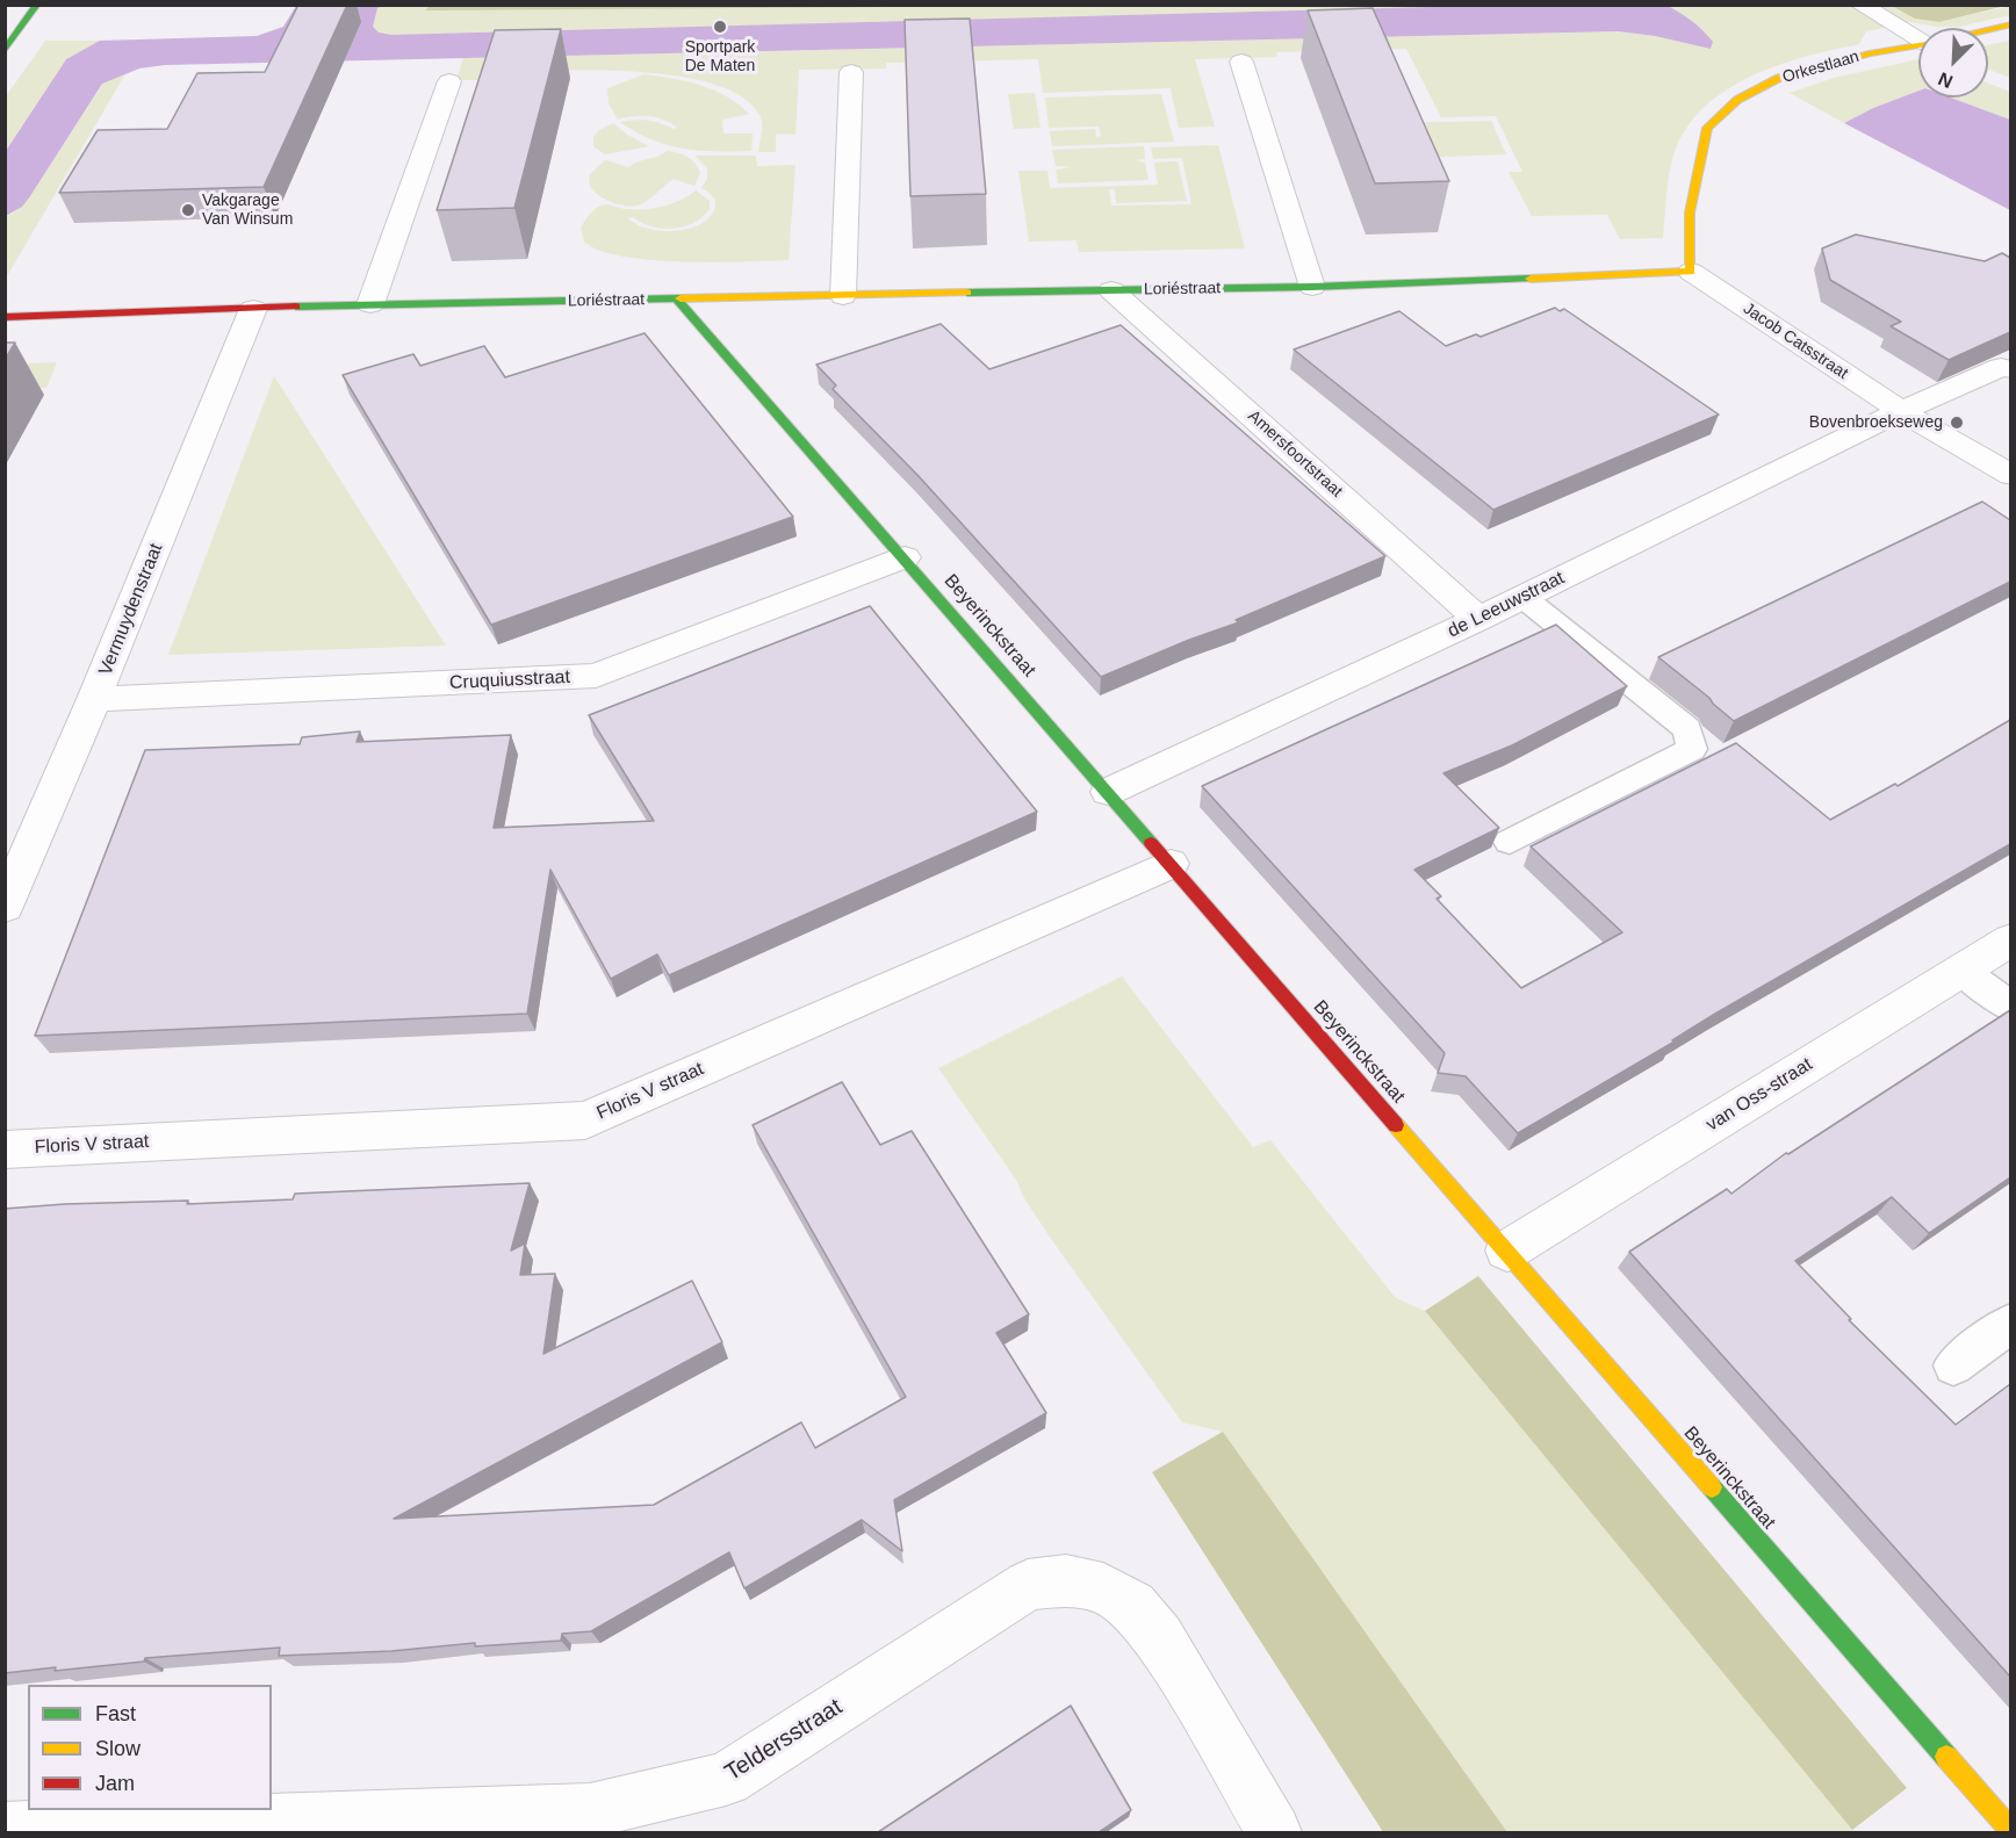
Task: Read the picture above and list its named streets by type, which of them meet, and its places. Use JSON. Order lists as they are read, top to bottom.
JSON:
{
  "streets": {
    "street": [
      "Orkestlaan",
      "Loriéstraat",
      "Jacob Catsstraat",
      "Amersfoortstraat",
      "de Leeuwstraat",
      "Vermuydenstraat",
      "Beyerinckstraat",
      "Cruquiusstraat",
      "Floris V straat",
      "van Oss-straat",
      "Teldersstraat"
    ]
  },
  "crossings": [
    ["Orkestlaan", "Loriéstraat"],
    ["Orkestlaan", "Jacob Catsstraat"],
    ["Loriéstraat", "Jacob Catsstraat"],
    ["Loriéstraat", "Amersfoortstraat"],
    ["Loriéstraat", "Vermuydenstraat"],
    ["Loriéstraat", "Beyerinckstraat"],
    ["Jacob Catsstraat", "de Leeuwstraat"],
    ["Amersfoortstraat", "de Leeuwstraat"],
    ["de Leeuwstraat", "Beyerinckstraat"],
    ["Vermuydenstraat", "Cruquiusstraat"],
    ["Beyerinckstraat", "Cruquiusstraat"],
    ["Beyerinckstraat", "Floris V straat"],
    ["Beyerinckstraat", "van Oss-straat"]
  ],
  "places": ["Sportpark De Maten", "Vakgarage Van Winsum", "Bovenbroekseweg"],
  "legend": ["Fast", "Slow", "Jam"],
  "north": "bottom left"
}
